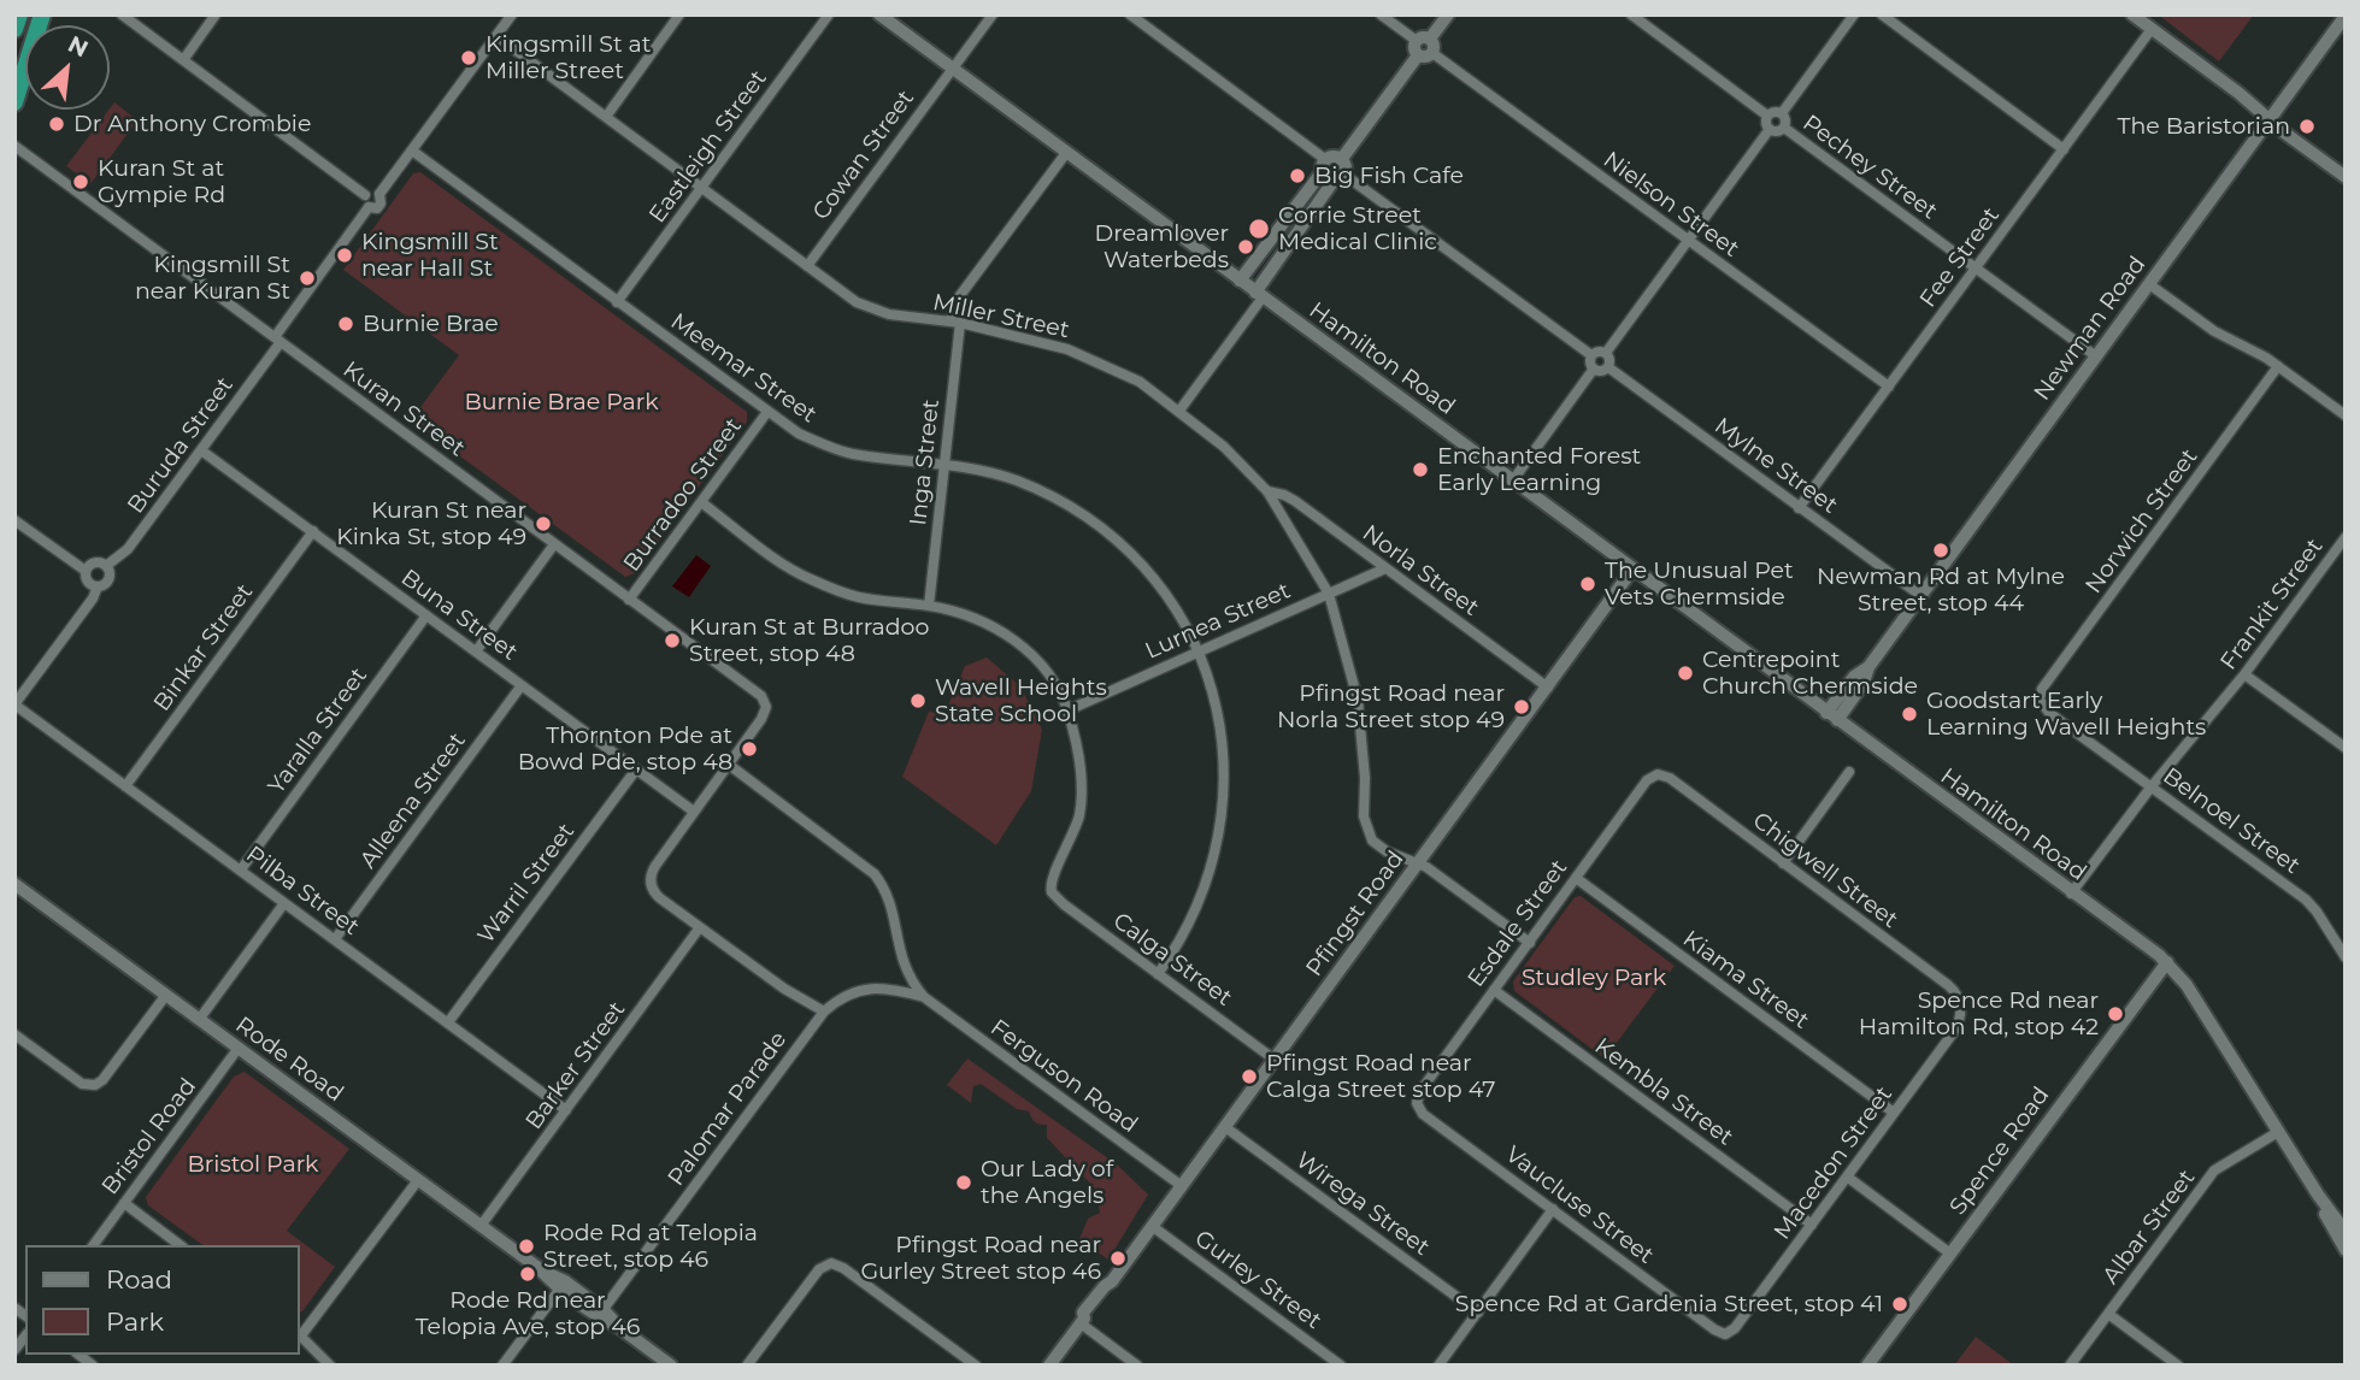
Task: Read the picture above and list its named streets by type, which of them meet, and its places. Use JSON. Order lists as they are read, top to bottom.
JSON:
{
  "streets": {
    "main road": [
      "Newman Road",
      "Hamilton Road",
      "Pfingst Road",
      "Rode Road",
      "Spence Road"
    ],
    "street": [
      "Eastleigh Street",
      "Cowan Street",
      "Pechey Street",
      "Nielson Street",
      "Fee Street",
      "Miller Street",
      "Meemar Street",
      "Kuran Street",
      "Buruda Street",
      "Inga Street",
      "Mylne Street",
      "Burradoo Street",
      "Norwich Street",
      "Norla Street",
      "Frankit Street",
      "Buna Street",
      "Lurnea Street",
      "Binkar Street",
      "Yaralla Street",
      "Alleena Street",
      "Belnoel Street",
      "Chigwell Street",
      "Warril Street",
      "Pilba Street",
      "Esdale Street",
      "Calga Street",
      "Kiama Street",
      "Barker Street",
      "Ferguson Road",
      "Kembla Street",
      "Palomar Parade",
      "Bristol Road",
      "Macedon Street",
      "Wirega Street",
      "Vaucluse Street",
      "Albar Street",
      "Gurley Street"
    ]
  },
  "crossings": [
    ["Eastleigh Street", "Miller Street"],
    ["Eastleigh Street", "Meemar Street"],
    ["Cowan Street", "Miller Street"],
    ["Cowan Street", "Hamilton Road"],
    ["Pechey Street", "Fee Street"],
    ["Pechey Street", "Newman Road"],
    ["Nielson Street", "Fee Street"],
    ["Fee Street", "Mylne Street"],
    ["Miller Street", "Inga Street"],
    ["Miller Street", "Norla Street"],
    ["Miller Street", "Lurnea Street"],
    ["Miller Street", "Pfingst Road"],
    ["Miller Street", "Esdale Street"],
    ["Newman Road", "Hamilton Road"],
    ["Newman Road", "Mylne Street"],
    ["Hamilton Road", "Inga Street"],
    ["Hamilton Road", "Frankit Street"],
    ["Hamilton Road", "Pfingst Road"],
    ["Hamilton Road", "Spence Road"],
    ["Hamilton Road", "Albar Street"],
    ["Meemar Street", "Inga Street"],
    ["Meemar Street", "Burradoo Street"],
    ["Meemar Street", "Lurnea Street"],
    ["Meemar Street", "Calga Street"],
    ["Kuran Street", "Buruda Street"],
    ["Kuran Street", "Burradoo Street"],
    ["Buruda Street", "Buna Street"],
    ["Norwich Street", "Belnoel Street"],
    ["Norla Street", "Lurnea Street"],
    ["Norla Street", "Pfingst Road"],
    ["Frankit Street", "Belnoel Street"],
    ["Buna Street", "Binkar Street"],
    ["Buna Street", "Yaralla Street"],
    ["Buna Street", "Alleena Street"],
    ["Buna Street", "Warril Street"],
    ["Lurnea Street", "Calga Street"],
    ["Binkar Street", "Pilba Street"],
    ["Yaralla Street", "Pilba Street"],
    ["Alleena Street", "Pilba Street"],
    ["Chigwell Street", "Esdale Street"],
    ["Chigwell Street", "Macedon Street"],
    ["Warril Street", "Pilba Street"],
    ["Pilba Street", "Barker Street"],
    ["Pfingst Road", "Calga Street"],
    ["Pfingst Road", "Ferguson Road"],
    ["Pfingst Road", "Wirega Street"],
    ["Pfingst Road", "Gurley Street"],
    ["Esdale Street", "Kiama Street"],
    ["Esdale Street", "Kembla Street"],
    ["Esdale Street", "Vaucluse Street"],
    ["Kiama Street", "Macedon Street"],
    ["Rode Road", "Barker Street"],
    ["Rode Road", "Palomar Parade"],
    ["Rode Road", "Bristol Road"],
    ["Ferguson Road", "Palomar Parade"],
    ["Kembla Street", "Macedon Street"],
    ["Macedon Street", "Vaucluse Street"]
  ],
  "parks": ["Burnie Brae Park", "Studley Park", "Bristol Park"],
  "places": [
    "Kingsmill St at Miller Street",
    "Dr Anthony Crombie",
    "The Baristorian",
    "Big Fish Cafe",
    "Kuran St at Gympie Rd",
    "Corrie Street Medical Clinic",
    "Dreamlover Waterbeds",
    "Kingsmill St near Hall St",
    "Kingsmill St near Kuran St",
    "Burnie Brae",
    "Enchanted Forest Early Learning",
    "Kuran St near Kinka St, stop 49",
    "Newman Rd at Mylne Street, stop 44",
    "The Unusual Pet Vets Chermside",
    "Kuran St at Burradoo Street, stop 48",
    "Centrepoint Church Chermside",
    "Wavell Heights State School",
    "Pfingst Road near Norla Street stop 49",
    "Goodstart Early Learning Wavell Heights",
    "Thornton Pde at Bowd Pde, stop 48",
    "Spence Rd near Hamilton Rd, stop 42",
    "Pfingst Road near Calga Street stop 47",
    "Our Lady of the Angels",
    "Rode Rd at Telopia Street, stop 46",
    "Pfingst Road near Gurley Street stop 46",
    "Rode Rd near Telopia Ave, stop 46",
    "Spence Rd at Gardenia Street, stop 41"
  ],
  "legend": ["Road", "Park"],
  "north": "top right"
}
